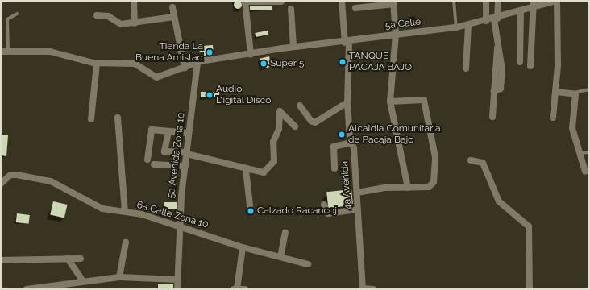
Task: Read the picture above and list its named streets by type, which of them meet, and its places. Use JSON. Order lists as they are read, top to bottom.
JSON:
{
  "streets": {
    "street": [
      "5a Calle",
      "5a Avenida Zona 10",
      "4a Avenida",
      "6a Calle Zona 10"
    ]
  },
  "crossings": [
    ["5a Calle", "5a Avenida Zona 10"],
    ["5a Calle", "4a Avenida"],
    ["5a Avenida Zona 10", "6a Calle Zona 10"]
  ],
  "places": [
    "Tienda La Buena Amistad",
    "TANQUE PACAJA BAJO",
    "Super 5",
    "Audio Digital Disco",
    "Alcaldia Comunitaria de Pacaja Bajo",
    "Calzado Racancoj"
  ]
}
